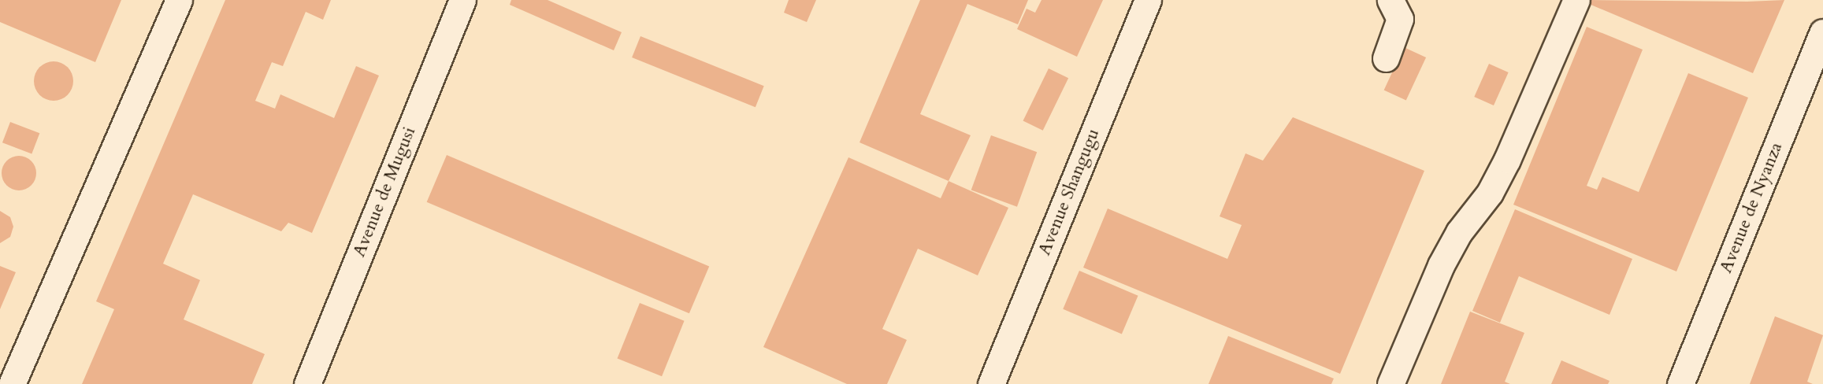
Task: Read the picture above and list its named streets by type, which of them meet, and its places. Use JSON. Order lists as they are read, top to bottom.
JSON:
{
  "streets": {
    "street": ["Avenue de Mugusi", "Avenue Shangugu", "Avenue de Nyanza"]
  }
}
